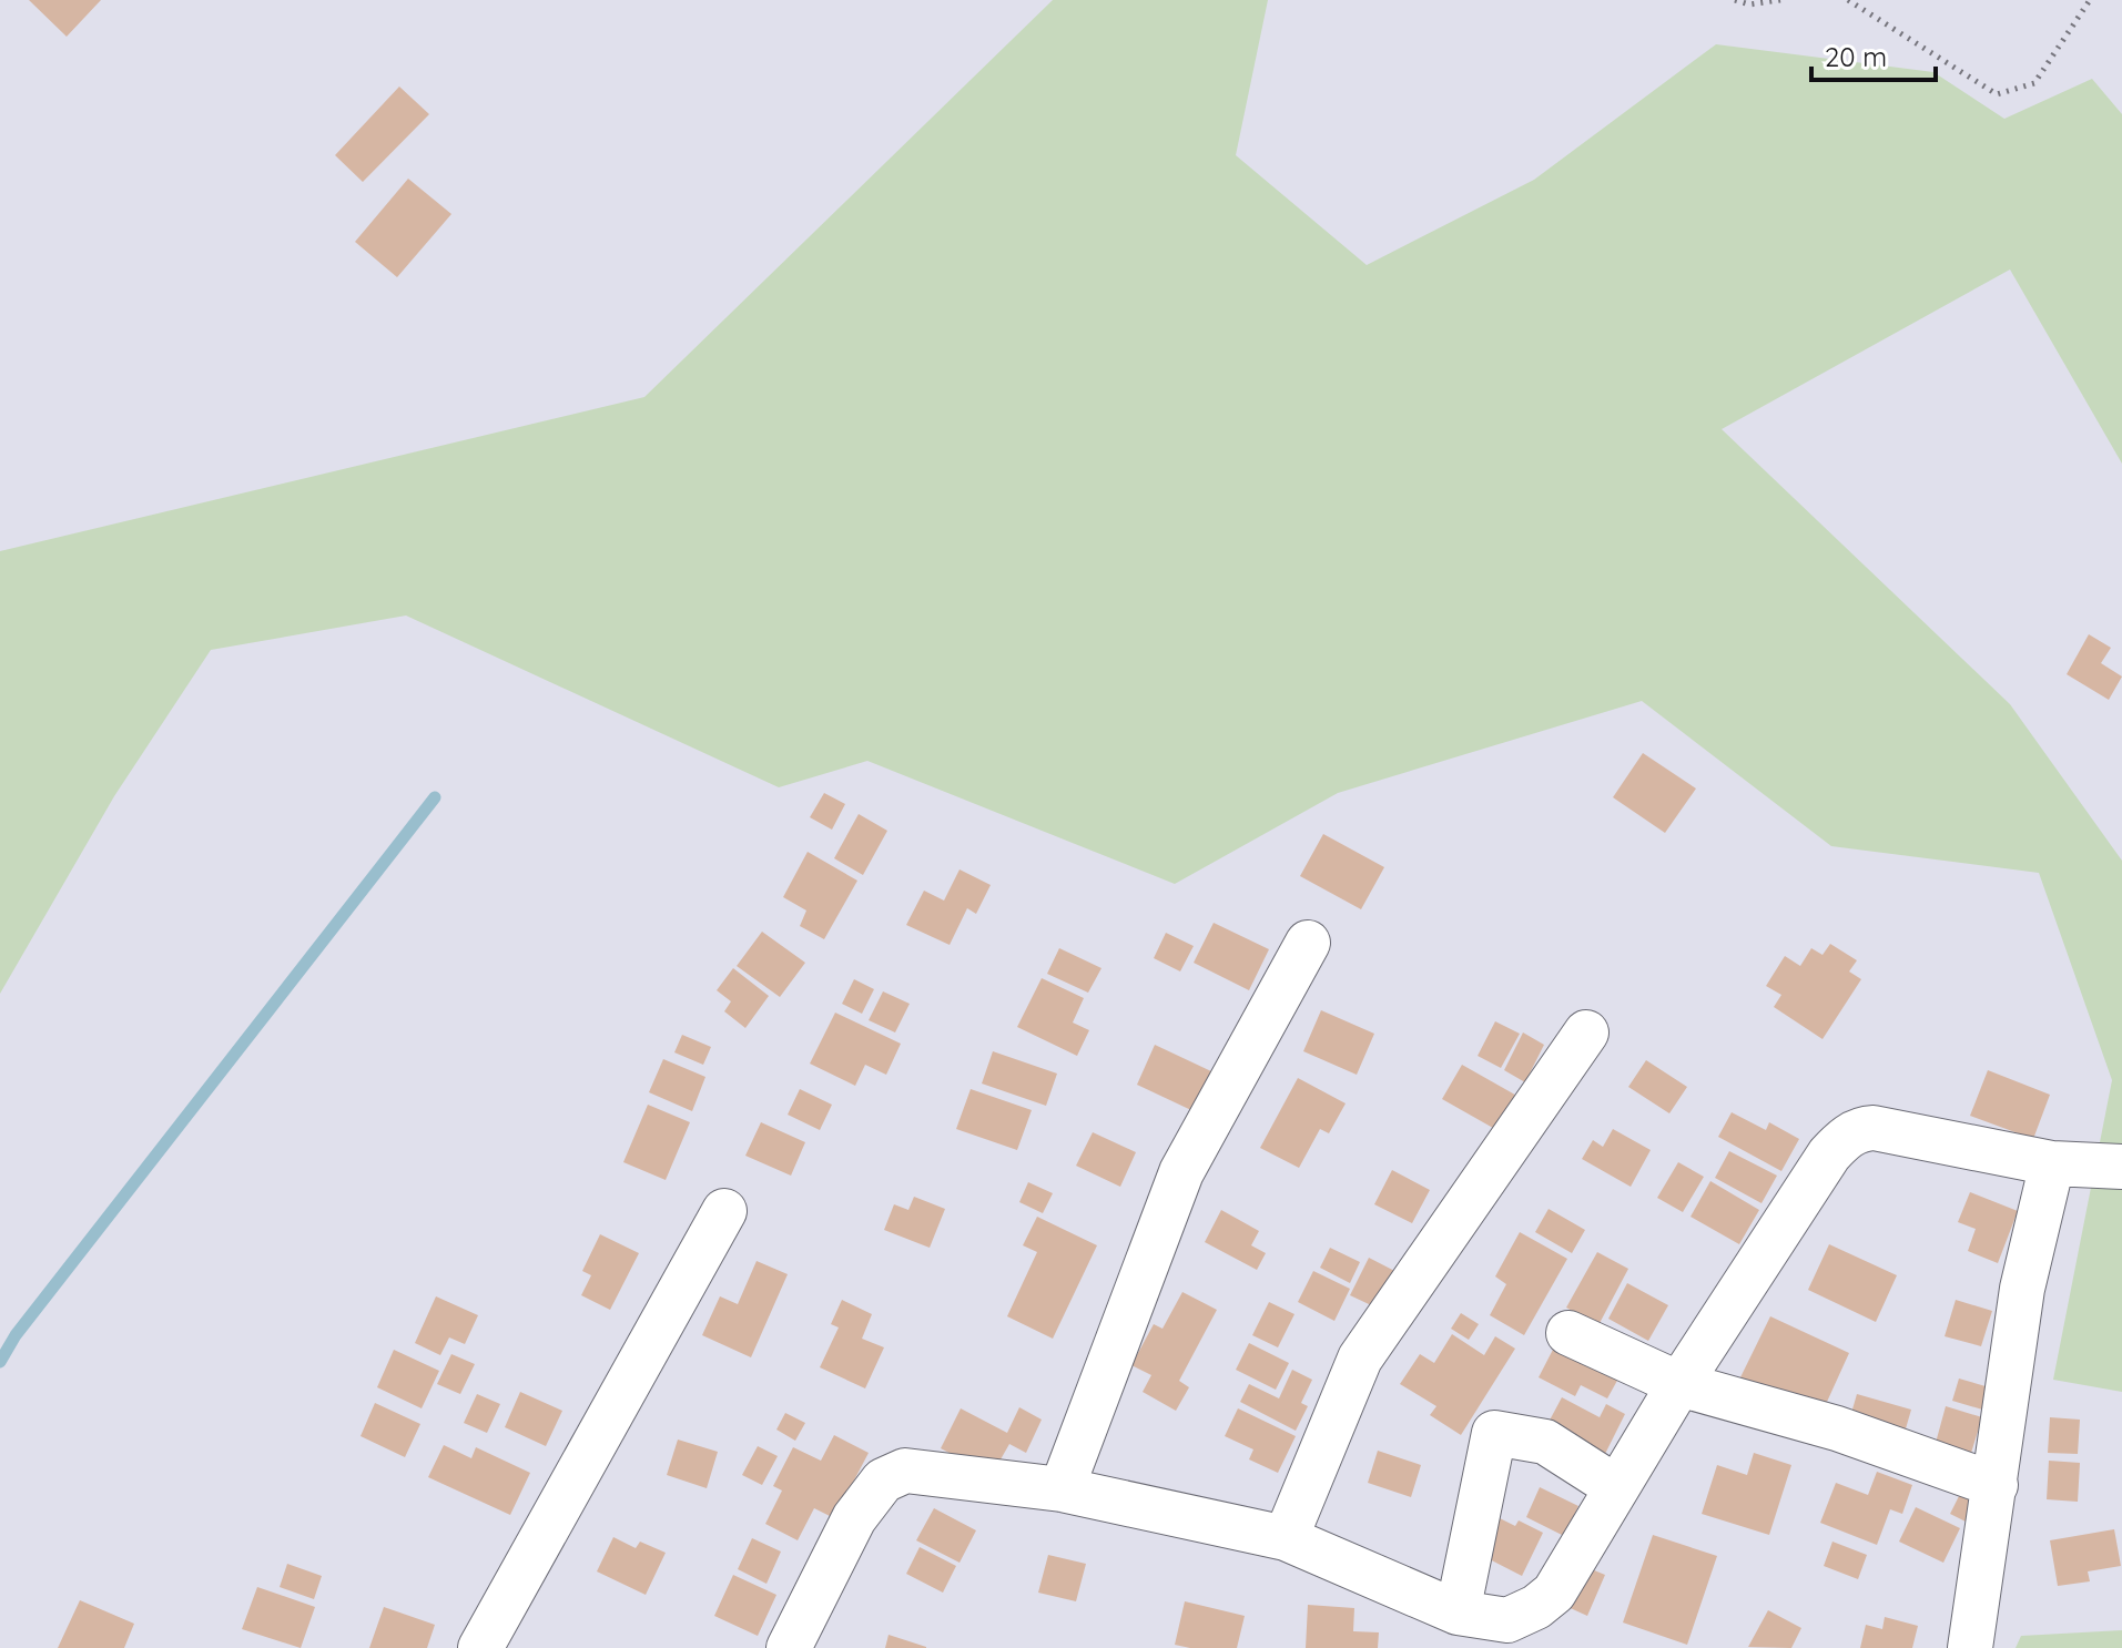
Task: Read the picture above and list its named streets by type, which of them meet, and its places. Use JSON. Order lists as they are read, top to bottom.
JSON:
{
  "scale_bar": "20 m"
}
